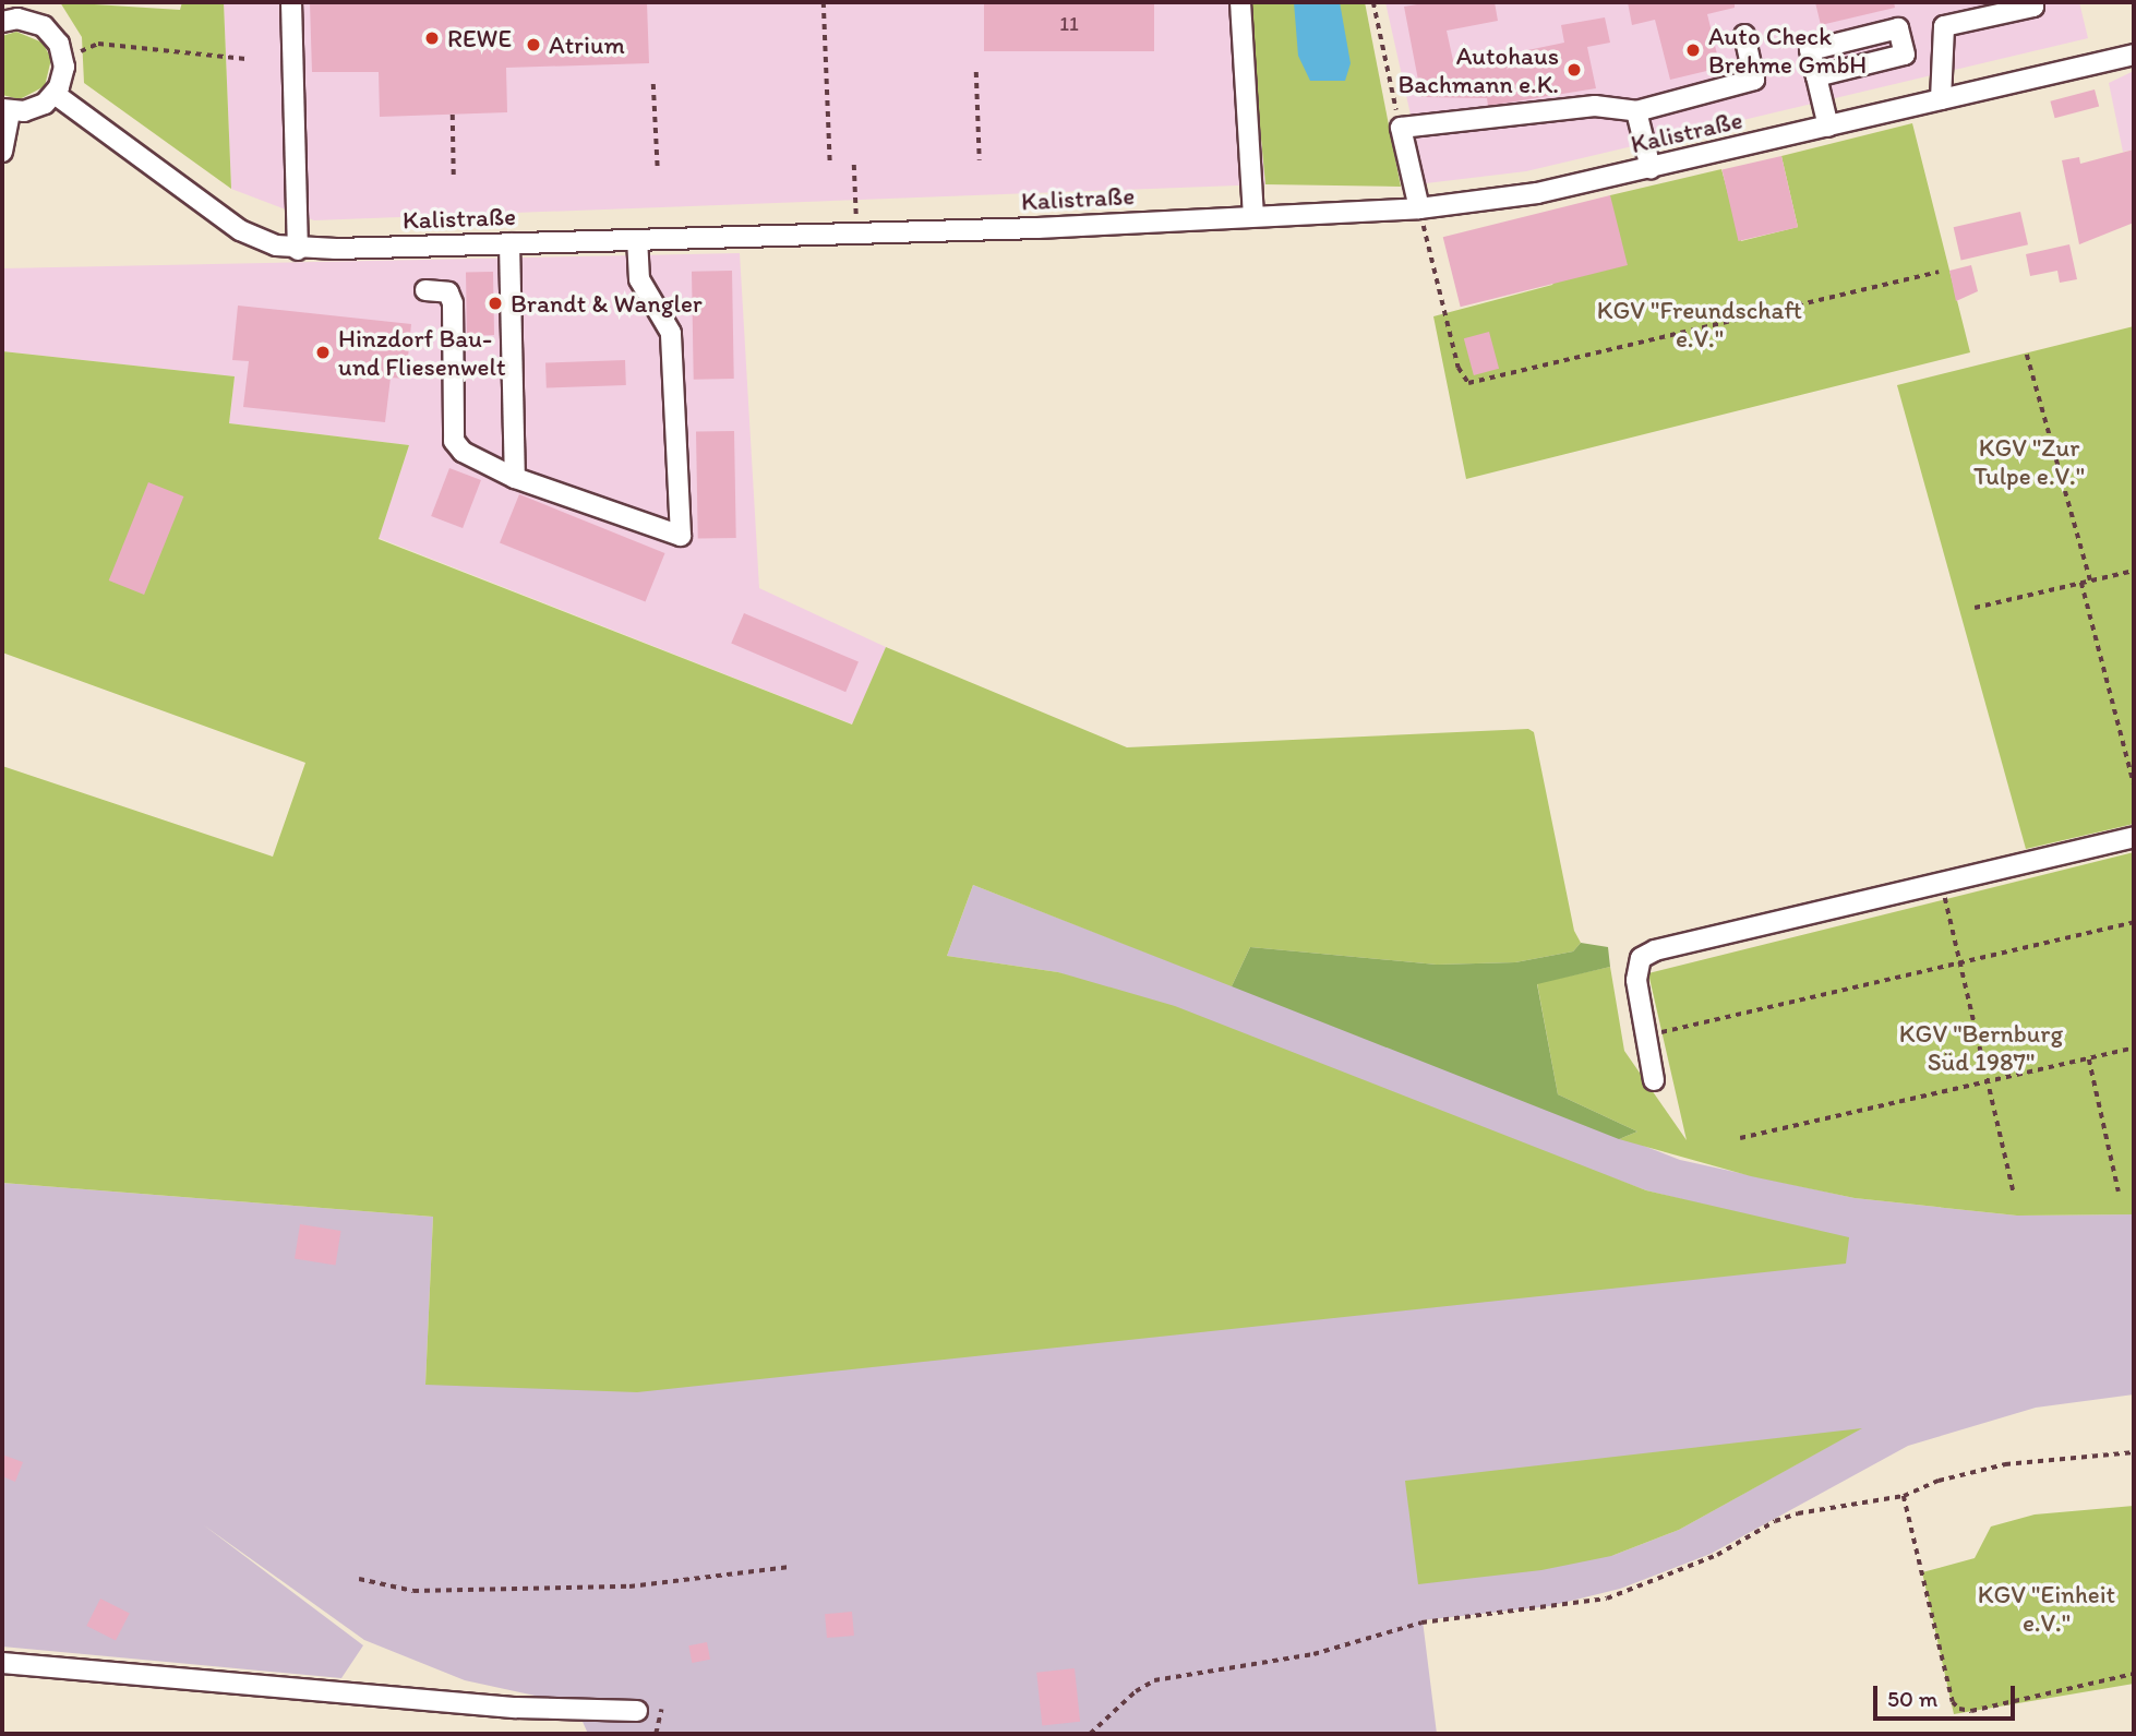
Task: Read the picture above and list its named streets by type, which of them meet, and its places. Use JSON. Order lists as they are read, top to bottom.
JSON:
{
  "streets": {
    "street": ["Kalistraße"]
  },
  "parks": [
    "KGV \"Freundschaft e.V.\"",
    "KGV \"Zur Tulpe e.V.\"",
    "KGV \"Bernburg Süd 1987\"",
    "KGV \"Einheit e.V.\""
  ],
  "places": [
    "REWE",
    "Atrium",
    "Auto Check Brehme GmbH",
    "Autohaus Bachmann e.K.",
    "Brandt & Wangler",
    "Hinzdorf Bau- und Fliesenwelt"
  ],
  "house_numbers": ["11"],
  "scale_bar": "50 m"
}
